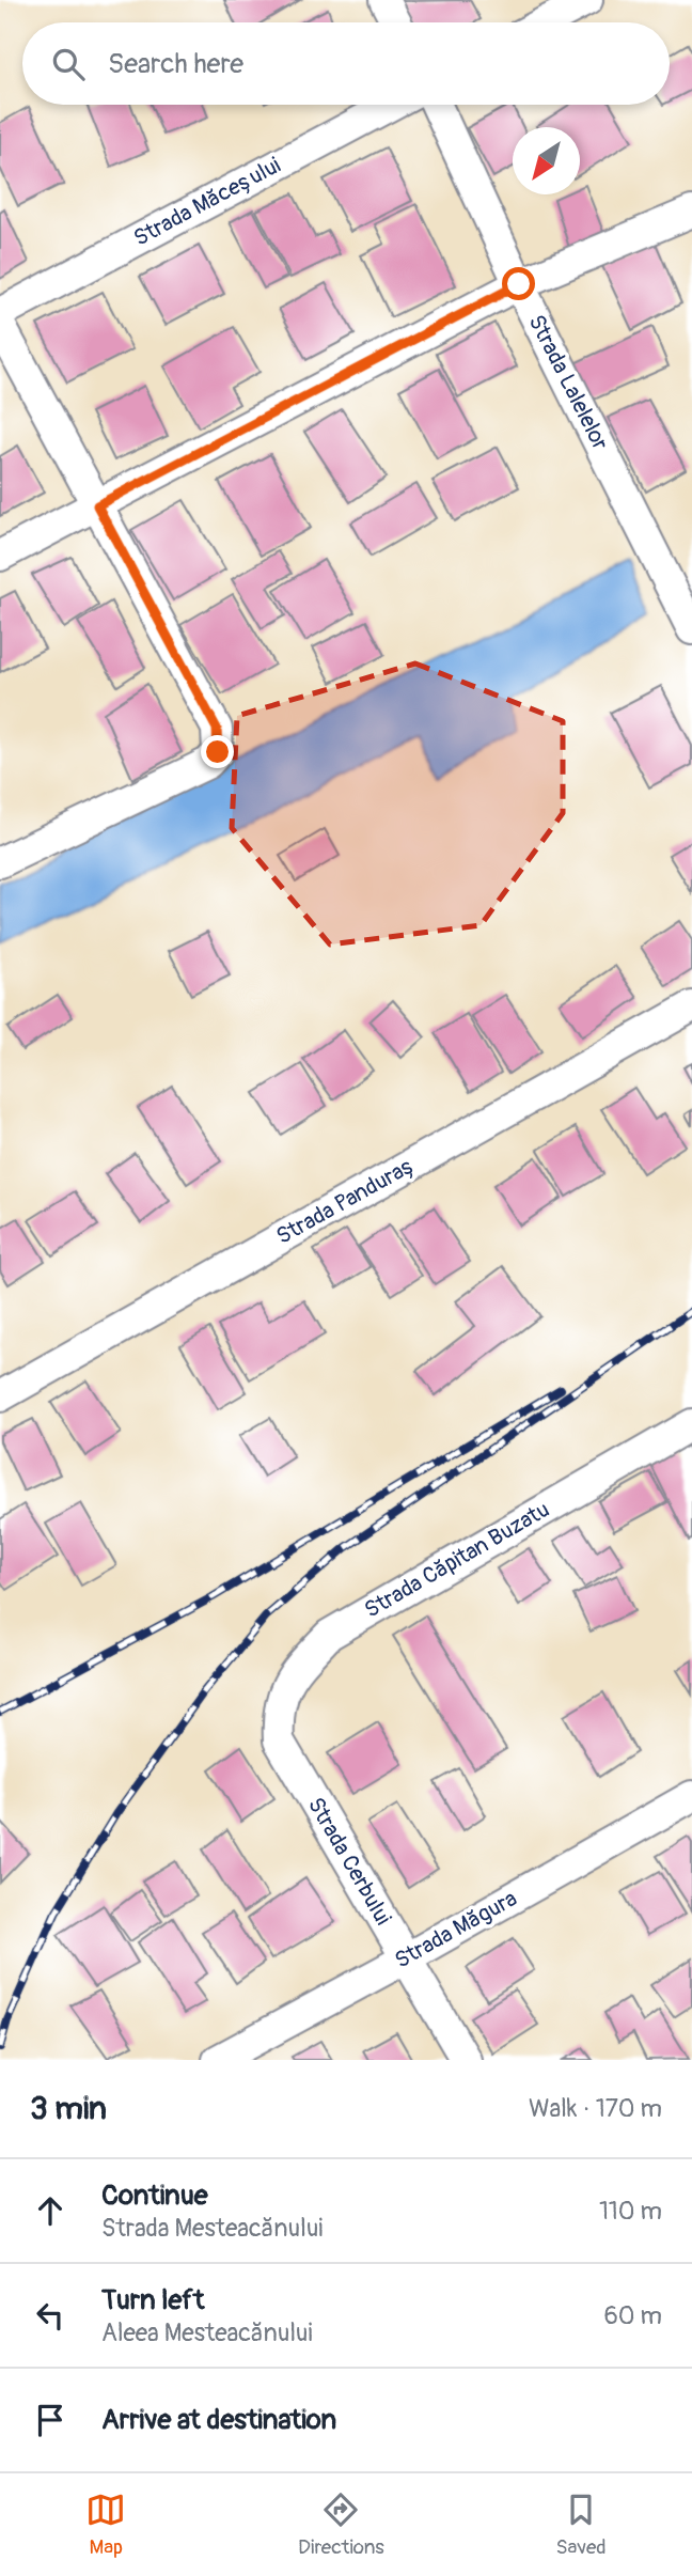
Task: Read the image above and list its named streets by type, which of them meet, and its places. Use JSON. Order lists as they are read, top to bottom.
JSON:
{
  "streets": {
    "street": [
      "Strada Măceșului",
      "Strada Lalelelor",
      "Strada Panduraș",
      "Strada Căpitan Buzatu",
      "Strada Cerbului",
      "Strada Măgura"
    ]
  },
  "crossings": [
    ["Strada Căpitan Buzatu", "Strada Cerbului"],
    ["Strada Cerbului", "Strada Măgura"]
  ],
  "north": "bottom left",
  "page": {
    "search": "Search here",
    "heading": ["3 min", "Walk · 170 m"],
    "list": [
      ["Continue", "Strada Mesteacănului", "110 m"],
      ["Turn left", "Aleea Mesteacănului", "60 m"],
      "Arrive at destination"
    ],
    "nav": ["Map", "Directions", "Saved"]
  }
}
